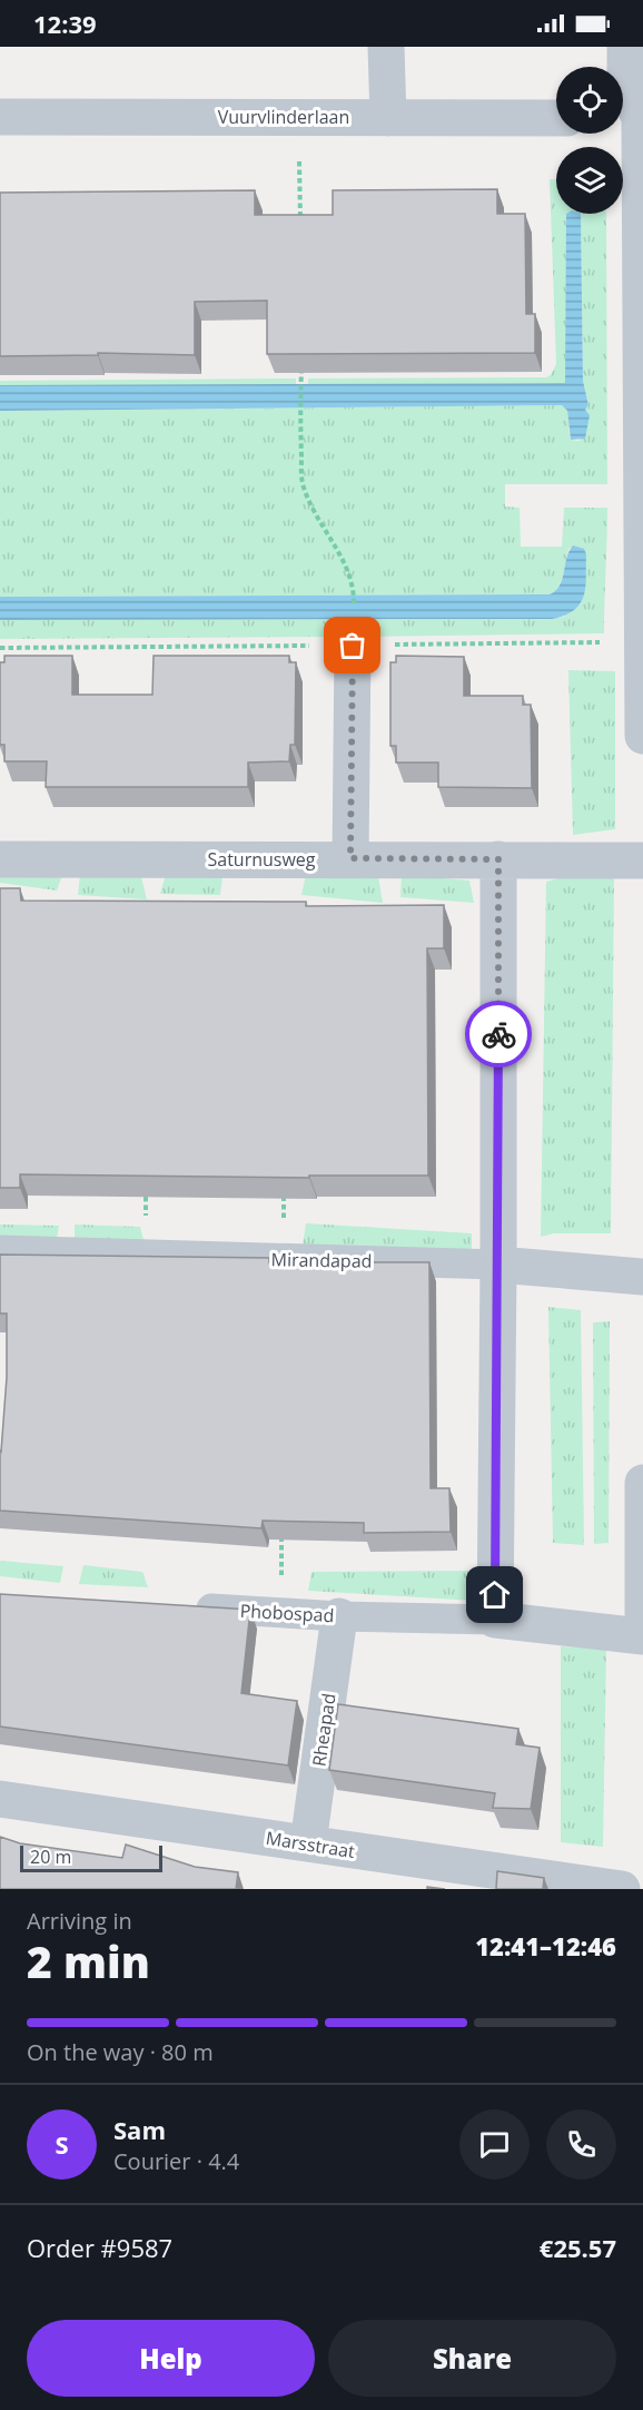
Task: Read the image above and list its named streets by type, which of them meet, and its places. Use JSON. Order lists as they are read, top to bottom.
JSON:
{
  "streets": {
    "street": [
      "Vuurvlinderlaan",
      "Saturnusweg",
      "Mirandapad",
      "Phobospad",
      "Rheapad",
      "Marsstraat"
    ]
  },
  "crossings": [
    ["Phobospad", "Rheapad"],
    ["Rheapad", "Marsstraat"]
  ],
  "scale_bar": "20 m",
  "page": {
    "status": "12:39",
    "scale": "20 m",
    "heading": ["2 min", "Arriving in", "12:41–12:46"],
    "panel": [
      "Sam",
      "Courier · 4.4",
      "Order #9587",
      "€25.57"
    ],
    "bar": "On the way · 80 m",
    "round": "S",
    "buttons": ["Help", "Share"]
  }
}
